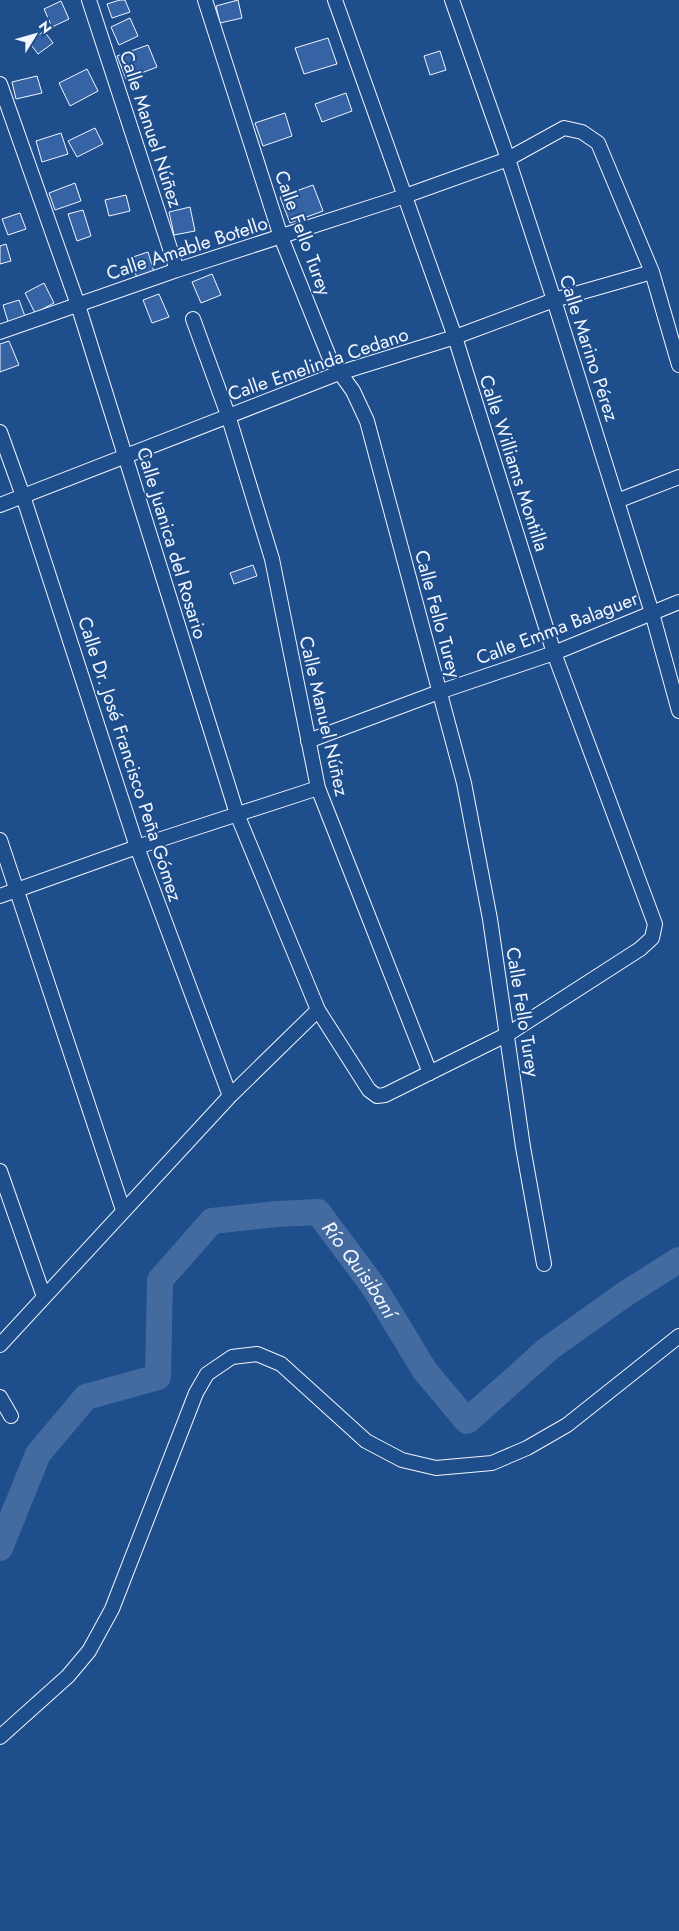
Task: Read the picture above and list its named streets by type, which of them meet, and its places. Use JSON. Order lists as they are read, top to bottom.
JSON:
{
  "streets": {
    "street": [
      "Calle Manuel Núñez",
      "Calle Fello Turey",
      "Calle Amable Botello",
      "Calle Marino Pérez",
      "Calle Emelinda Cedano",
      "Calle Williams Montilla",
      "Calle Juanica del Rosario",
      "Calle Emma Balaguer",
      "Calle Dr. José Francisco Peña Gómez"
    ]
  },
  "crossings": [
    ["Calle Manuel Núñez", "Calle Amable Botello"],
    ["Calle Manuel Núñez", "Calle Emelinda Cedano"],
    ["Calle Manuel Núñez", "Calle Juanica del Rosario"],
    ["Calle Manuel Núñez", "Calle Emma Balaguer"],
    ["Calle Fello Turey", "Calle Amable Botello"],
    ["Calle Fello Turey", "Calle Emelinda Cedano"],
    ["Calle Fello Turey", "Calle Williams Montilla"],
    ["Calle Fello Turey", "Calle Emma Balaguer"],
    ["Calle Amable Botello", "Calle Marino Pérez"],
    ["Calle Amable Botello", "Calle Emelinda Cedano"],
    ["Calle Amable Botello", "Calle Williams Montilla"],
    ["Calle Amable Botello", "Calle Juanica del Rosario"],
    ["Calle Marino Pérez", "Calle Emelinda Cedano"],
    ["Calle Marino Pérez", "Calle Emma Balaguer"],
    ["Calle Emelinda Cedano", "Calle Williams Montilla"],
    ["Calle Emelinda Cedano", "Calle Juanica del Rosario"],
    ["Calle Emelinda Cedano", "Calle Dr. José Francisco Peña Gómez"],
    ["Calle Williams Montilla", "Calle Emma Balaguer"]
  ],
  "water": ["Río Quisibaní"],
  "north": "top right"
}
